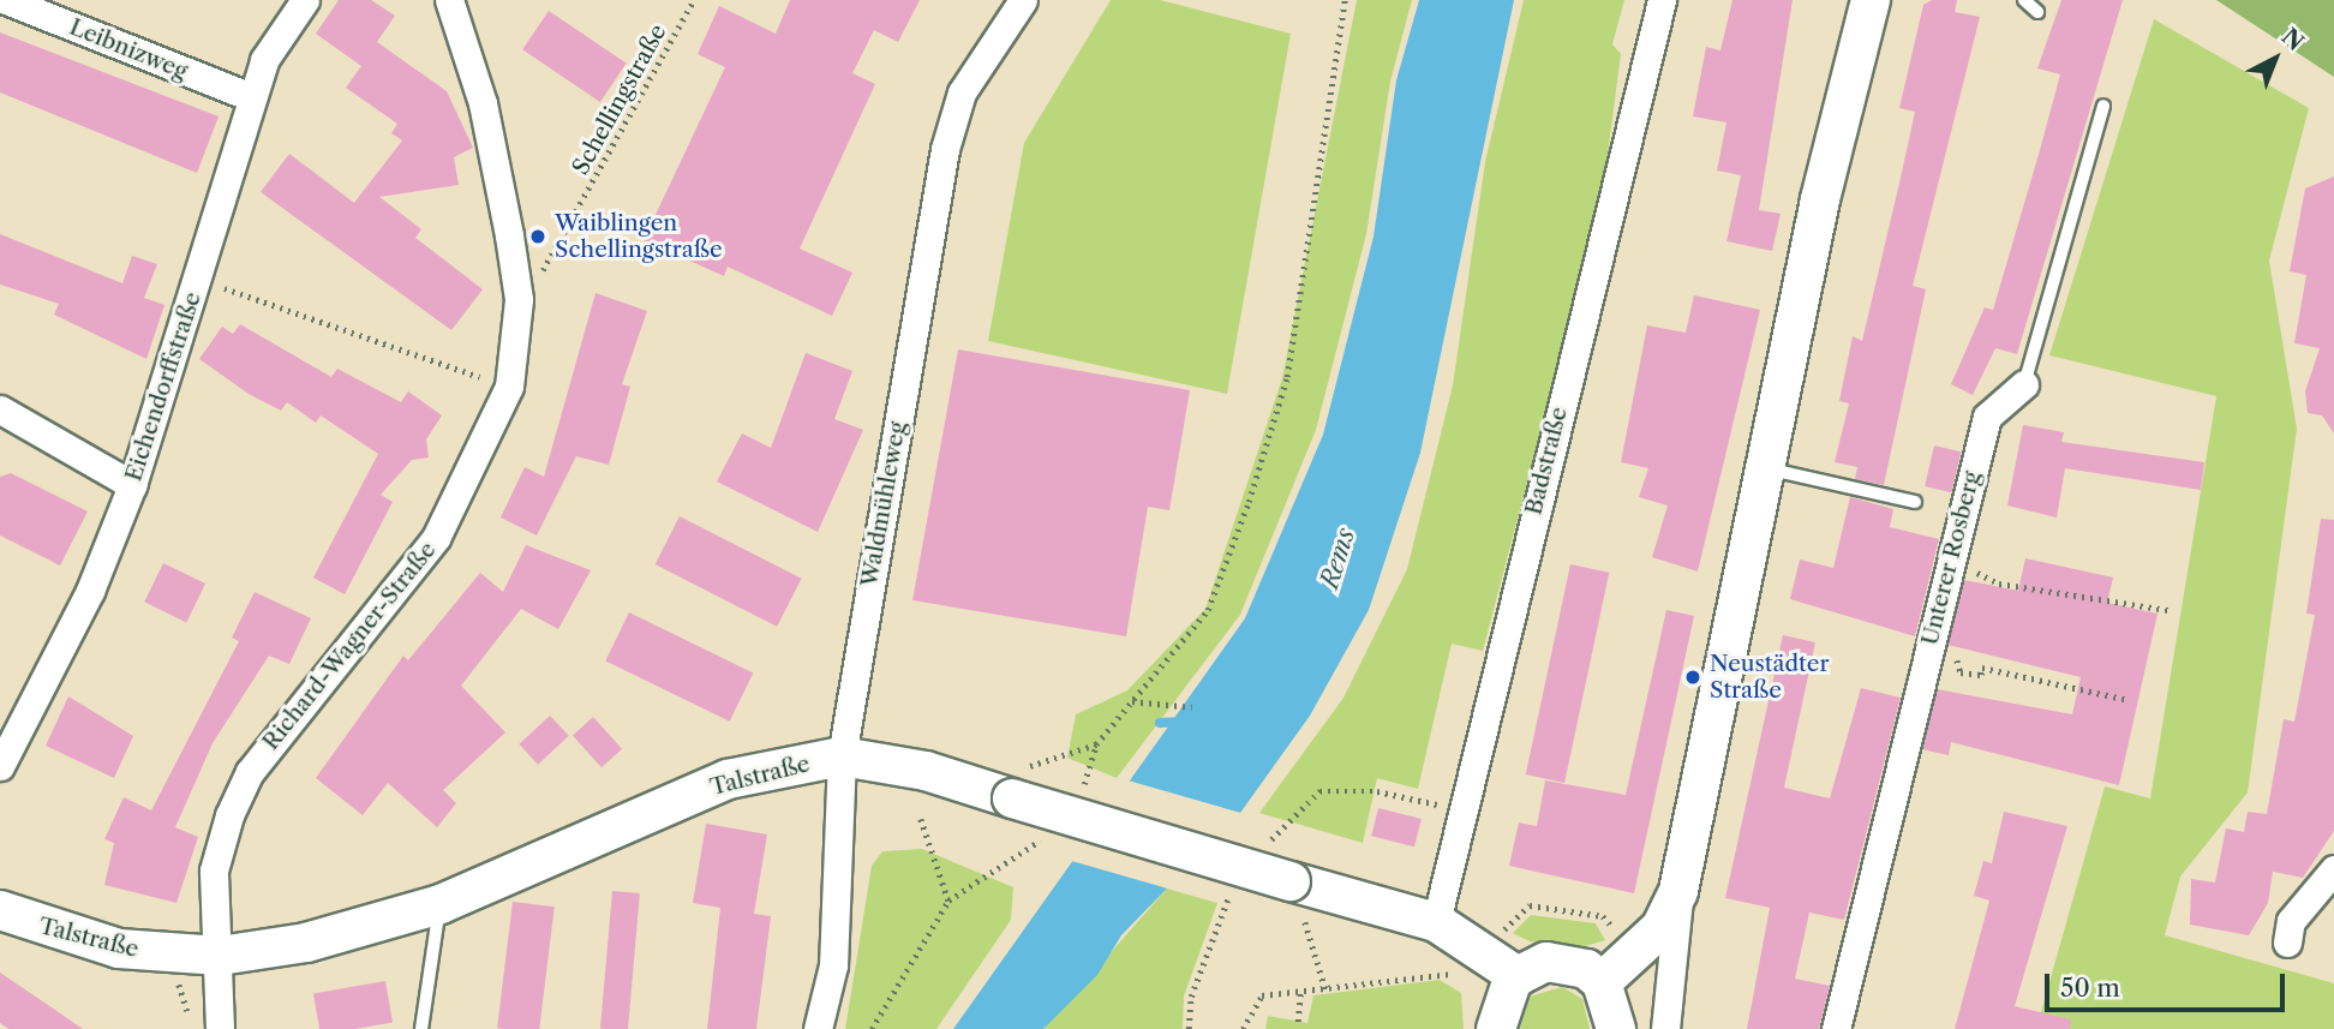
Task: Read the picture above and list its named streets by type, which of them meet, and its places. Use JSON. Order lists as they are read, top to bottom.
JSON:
{
  "streets": {
    "street": [
      "Leibnizweg",
      "Eichendorffstraße",
      "Badstraße",
      "Waldmühleweg",
      "Unterer Rosberg",
      "Richard-Wagner-Straße",
      "Talstraße"
    ],
    "path": ["Schellingstraße"]
  },
  "crossings": [
    ["Leibnizweg", "Eichendorffstraße"],
    ["Schellingstraße", "Richard-Wagner-Straße"],
    ["Badstraße", "Talstraße"],
    ["Waldmühleweg", "Talstraße"],
    ["Richard-Wagner-Straße", "Talstraße"]
  ],
  "water": ["Rems"],
  "places": ["Waiblingen Schellingstraße", "Neustädter Straße"],
  "scale_bar": "50 m",
  "north": "top right"
}
